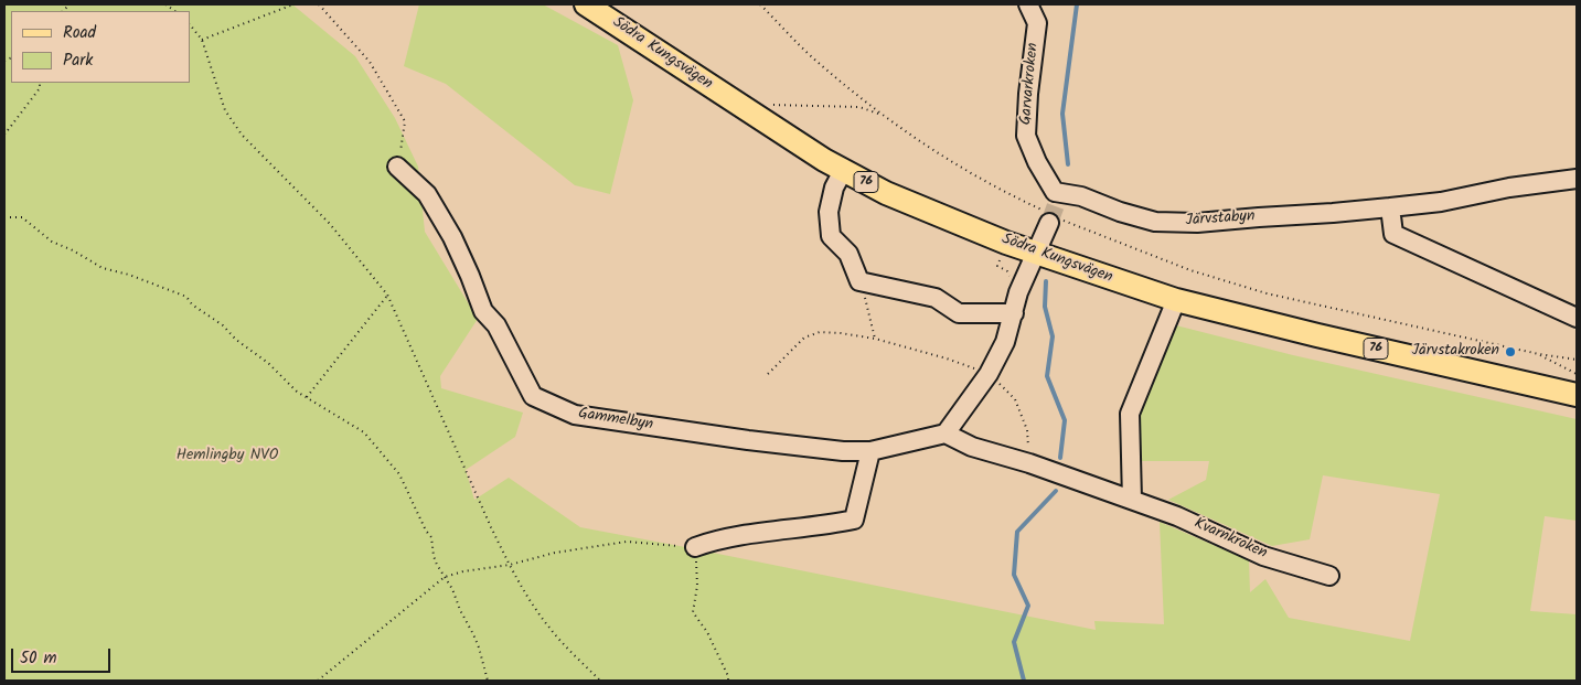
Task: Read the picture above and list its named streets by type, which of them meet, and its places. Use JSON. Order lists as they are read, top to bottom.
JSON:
{
  "streets": {
    "main road": ["Södra Kungsvägen", "76"],
    "street": [
      "Garvarkroken",
      "Järvstabyn",
      "Gammelbyn",
      "Kvarnkroken"
    ]
  },
  "crossings": [
    ["Garvarkroken", "Järvstabyn"],
    ["Gammelbyn", "Kvarnkroken"]
  ],
  "parks": ["Hemlingby NVO"],
  "places": ["Järvstakroken"],
  "legend": ["Road", "Park"],
  "scale_bar": "50 m"
}
